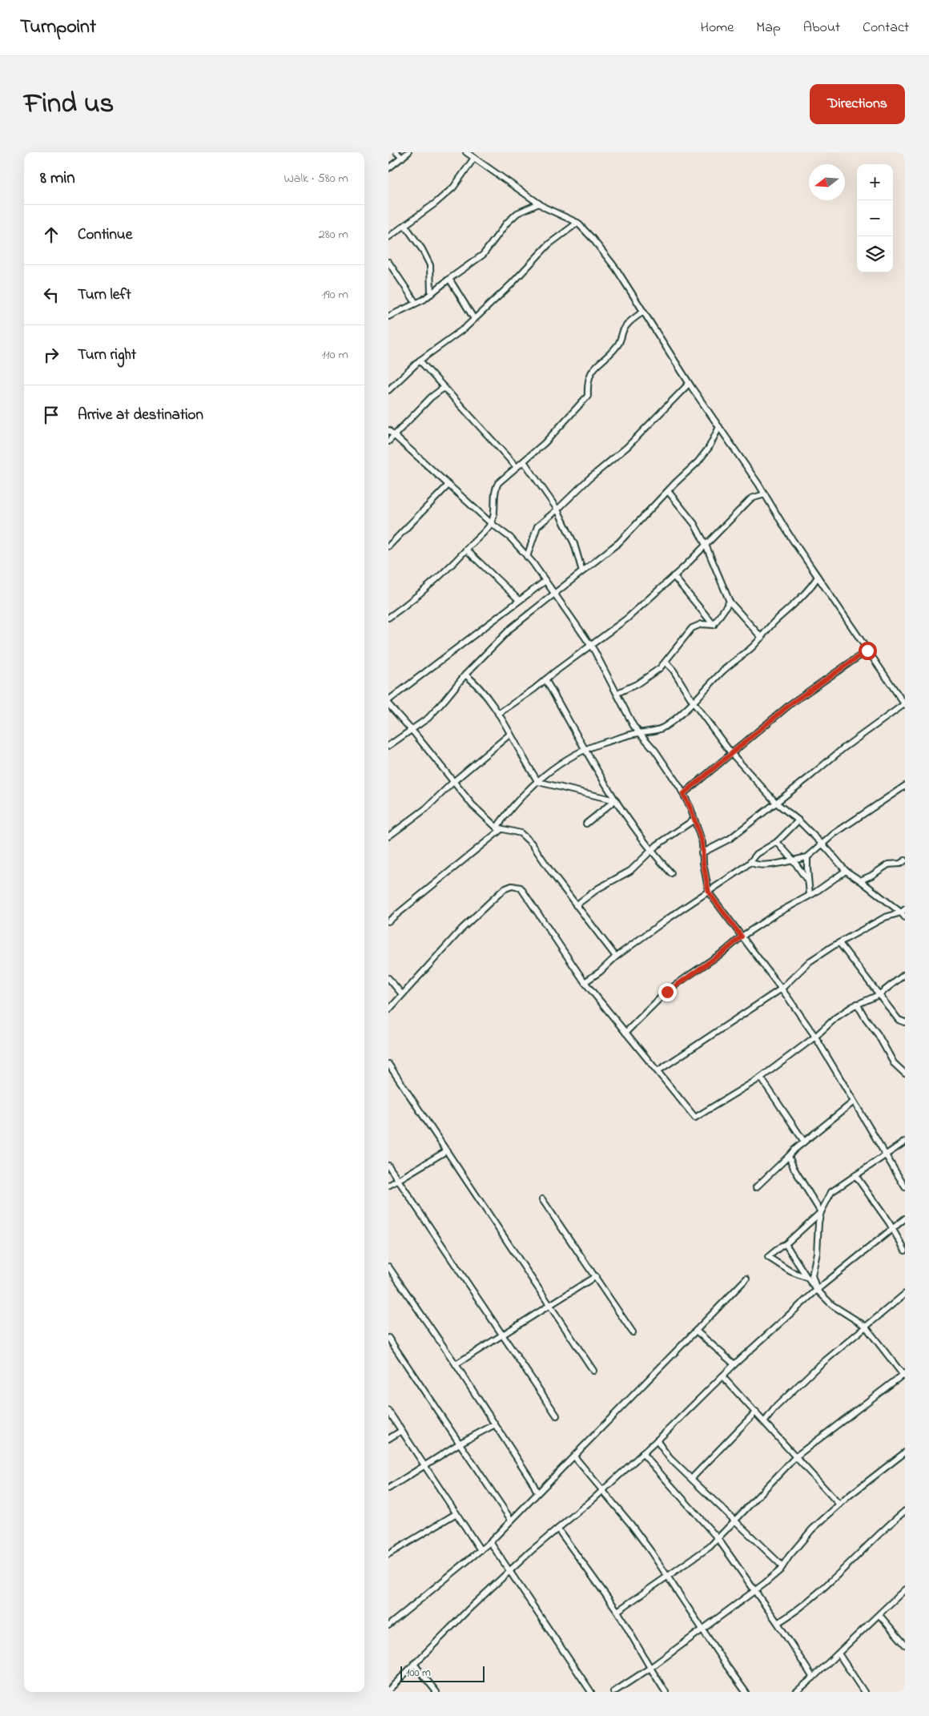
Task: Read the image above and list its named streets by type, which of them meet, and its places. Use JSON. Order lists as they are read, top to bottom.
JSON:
{
  "scale_bar": "100 m",
  "north": "left",
  "page": {
    "header": "Turnpoint",
    "nav": [
      "Home",
      "Map",
      "About",
      "Contact"
    ],
    "title": "Find us",
    "buttons": "Directions",
    "heading": ["8 min", "Walk · 580 m"],
    "map_buttons": ["+", "−"],
    "list": [
      ["Continue", "280 m"],
      ["Turn left", "190 m"],
      ["Turn right", "110 m"],
      "Arrive at destination"
    ],
    "scale": "100 m"
  }
}
